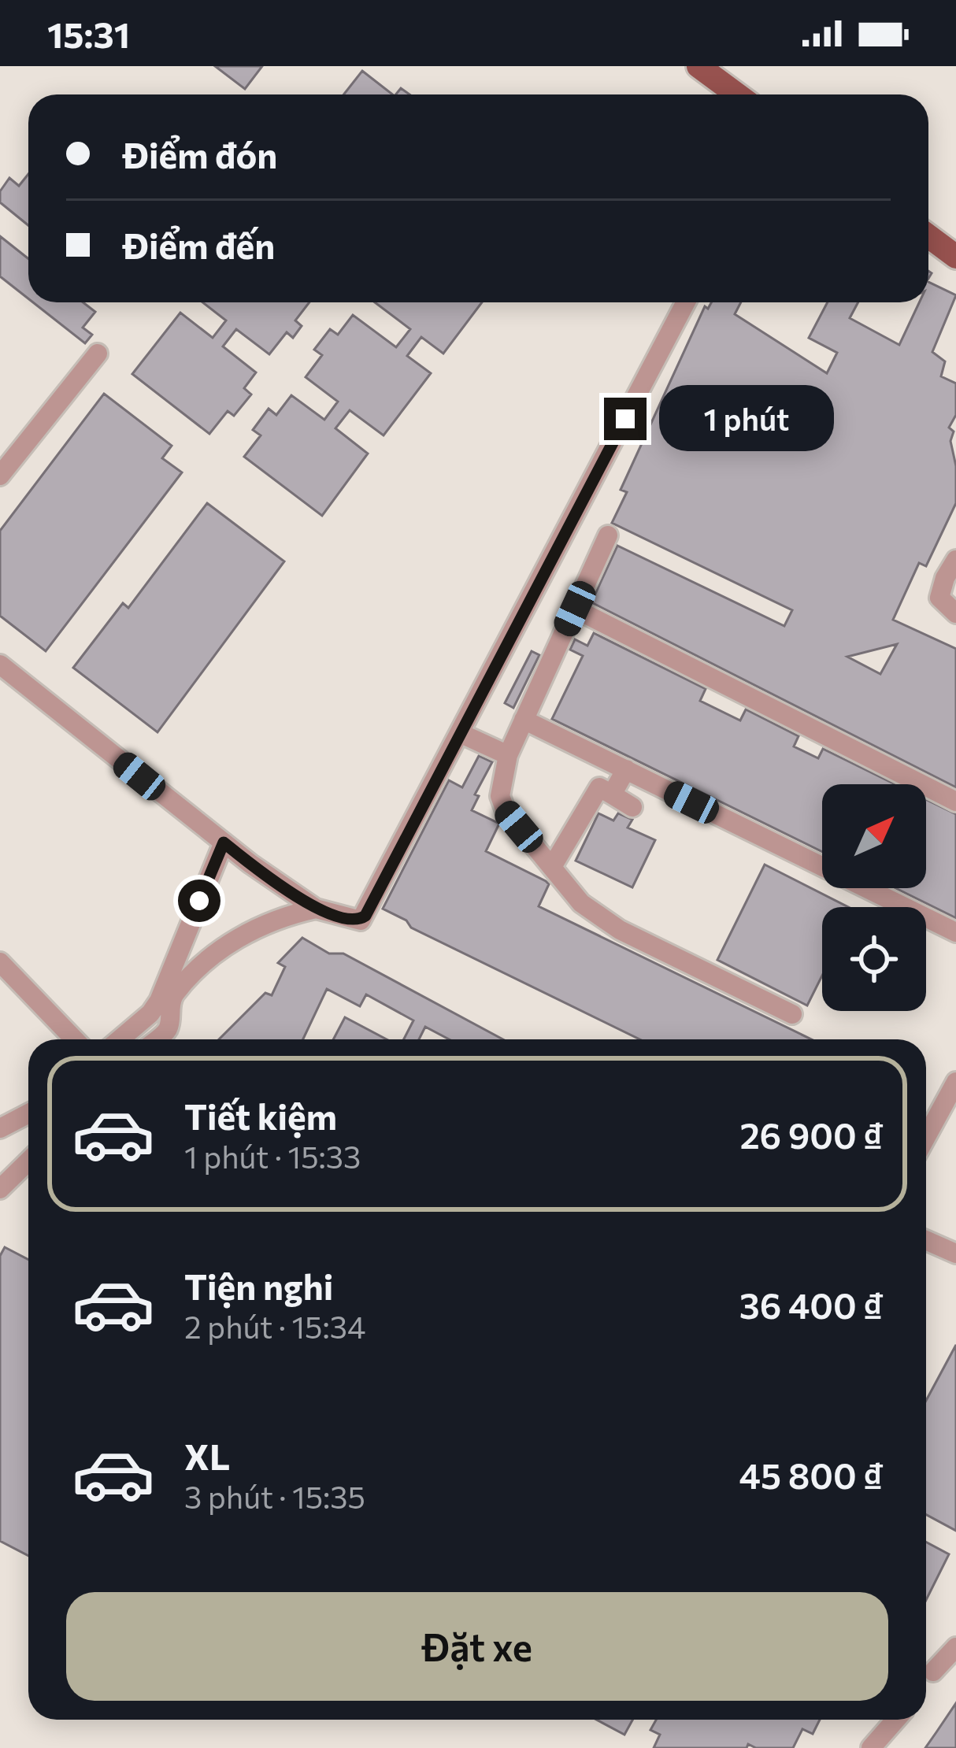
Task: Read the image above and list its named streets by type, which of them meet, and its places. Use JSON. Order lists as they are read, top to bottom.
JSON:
{
  "north": "top right",
  "page": {
    "status": "15:31",
    "banner": ["Điểm đón", "Điểm đến"],
    "bubble": "1 phút",
    "list": [
      {
        "name": "Tiết kiệm",
        "note": "1 phút · 15:33",
        "value": "26 900 ₫"
      },
      {
        "name": "Tiện nghi",
        "note": "2 phút · 15:34",
        "value": "36 400 ₫"
      },
      {
        "name": "XL",
        "note": "3 phút · 15:35",
        "value": "45 800 ₫"
      }
    ],
    "buttons": "Đặt xe"
  }
}
